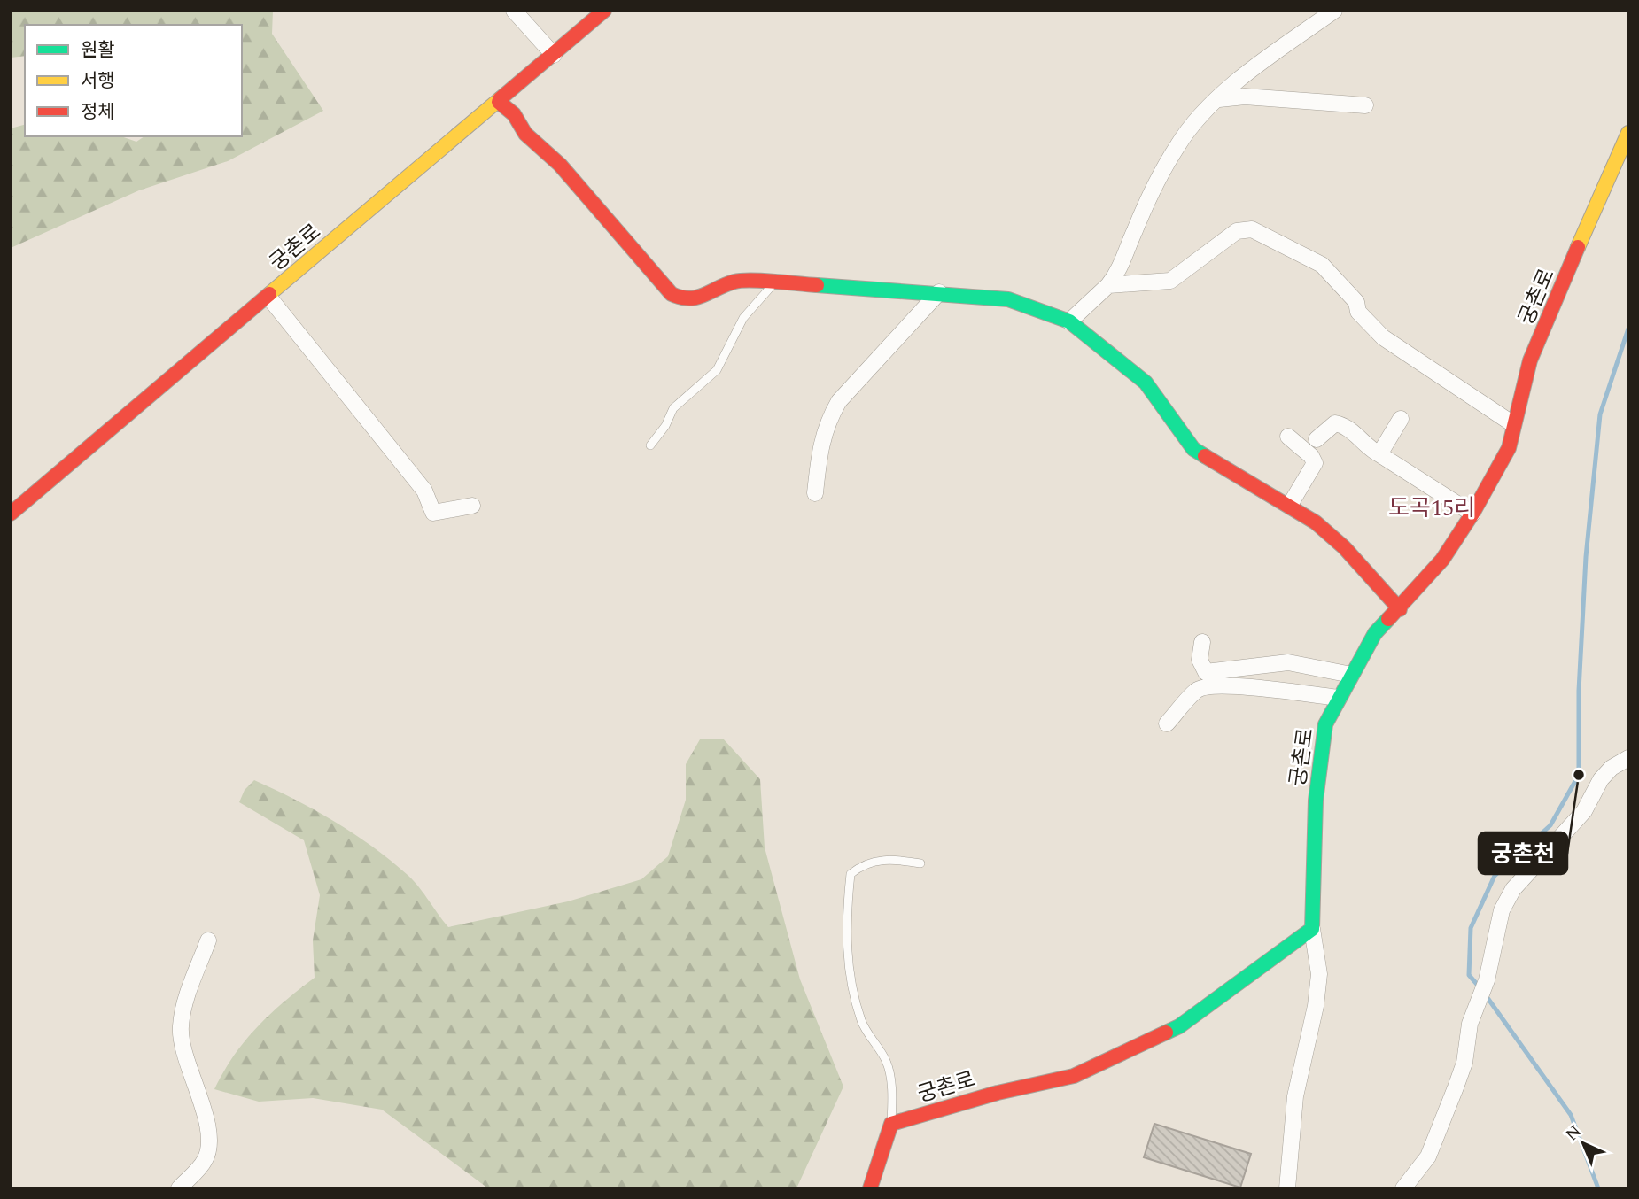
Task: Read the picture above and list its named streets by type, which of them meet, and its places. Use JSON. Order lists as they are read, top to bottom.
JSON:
{
  "streets": {
    "street": ["궁촌로"]
  },
  "districts": ["도곡15리"],
  "places": ["궁촌천"],
  "legend": ["원활", "서행", "정체"],
  "north": "top left"
}
